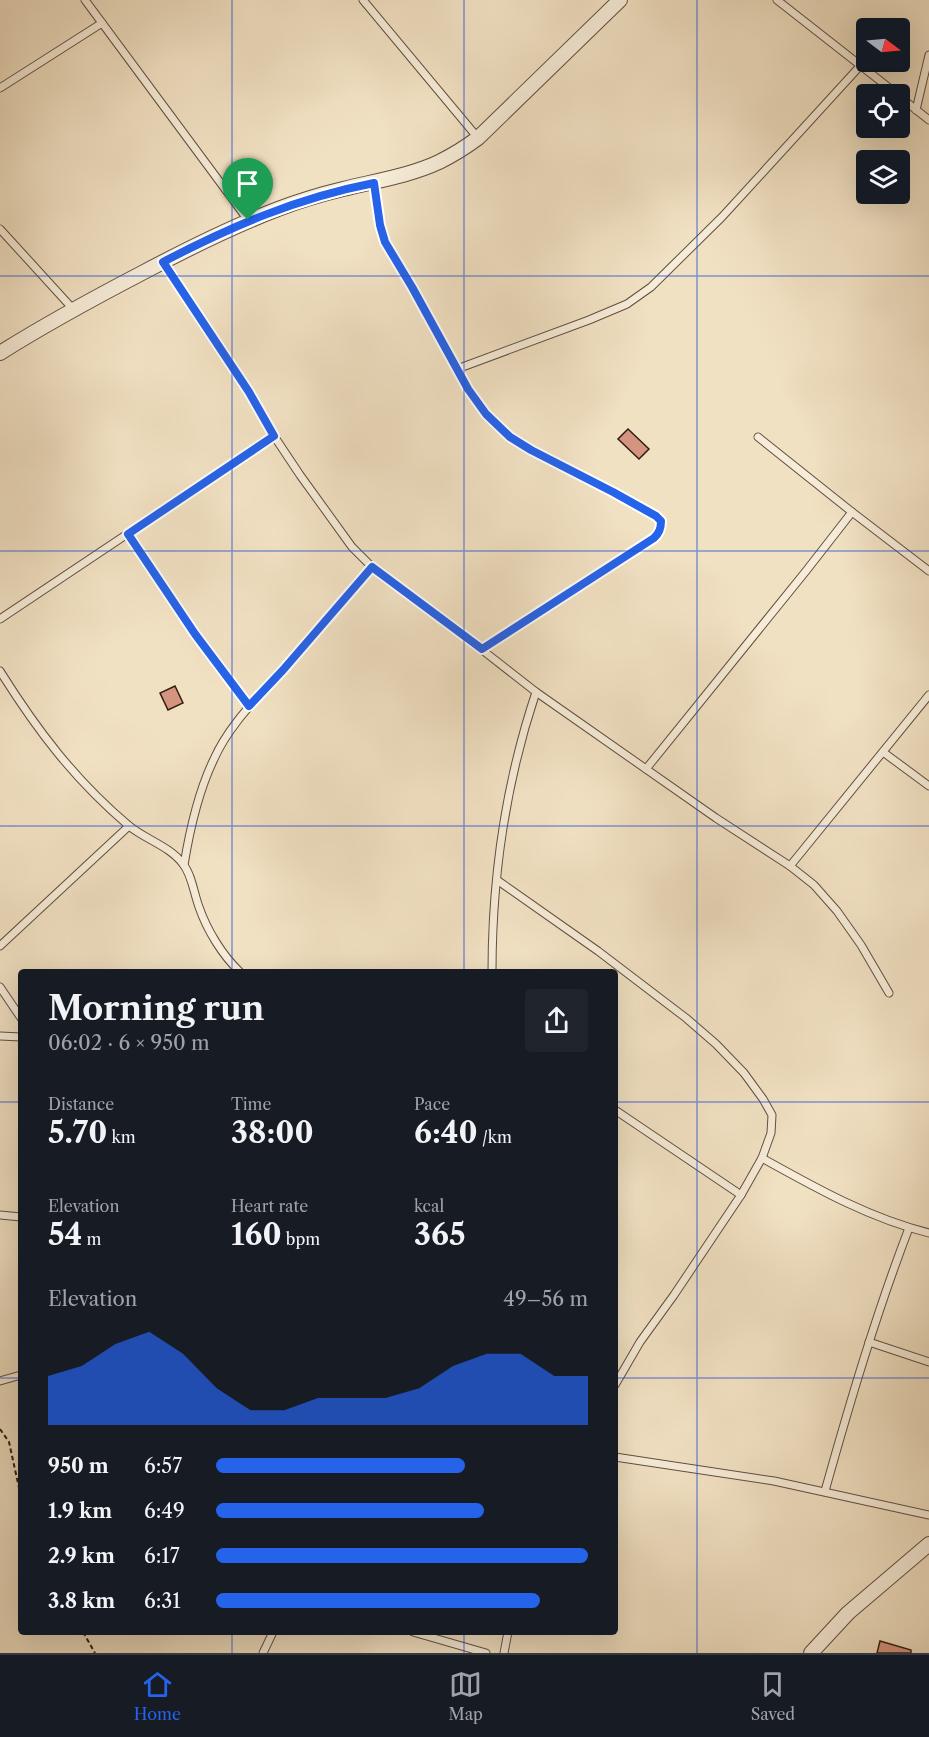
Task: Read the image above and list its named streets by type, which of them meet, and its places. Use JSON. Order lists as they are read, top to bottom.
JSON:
{
  "north": "right",
  "page": {
    "heading": ["Morning run", "06:02 · 6 × 950 m"],
    "stats": [
      ["Distance", "5.70 km"],
      ["Time", "38:00"],
      ["Pace", "6:40 /km"],
      ["Elevation", "54 m"],
      ["Heart rate", "160 bpm"],
      ["kcal", "365"]
    ],
    "chart": ["Elevation", "49–56 m"],
    "list": [
      {
        "name": "950 m",
        "note": "6:57"
      },
      {
        "name": "1.9 km",
        "note": "6:49"
      },
      {
        "name": "2.9 km",
        "note": "6:17"
      },
      {
        "name": "3.8 km",
        "note": "6:31"
      }
    ],
    "tabs": ["Home", "Map", "Saved"]
  }
}
